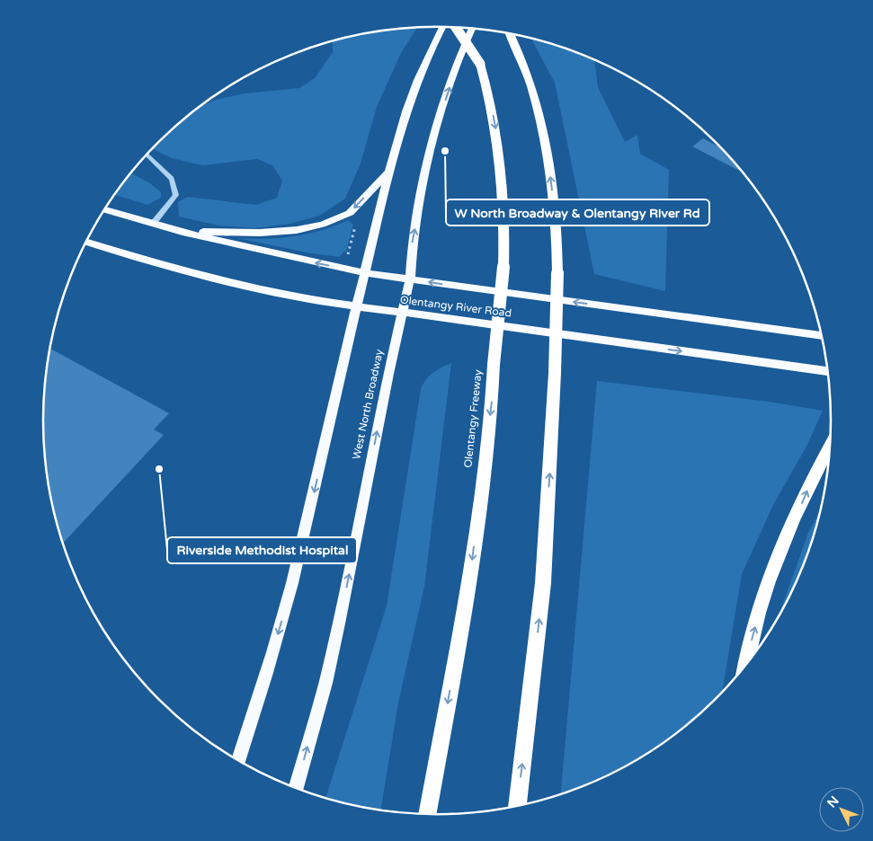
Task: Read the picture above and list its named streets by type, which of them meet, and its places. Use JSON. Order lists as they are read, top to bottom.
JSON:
{
  "streets": {
    "highway": ["Olentangy Freeway"],
    "main road": ["Olentangy River Road", "West North Broadway"]
  },
  "crossings": [
    ["Olentangy River Road", "West North Broadway"]
  ],
  "places": ["W North Broadway & Olentangy River Rd", "Riverside Methodist Hospital"],
  "north": "top left"
}
